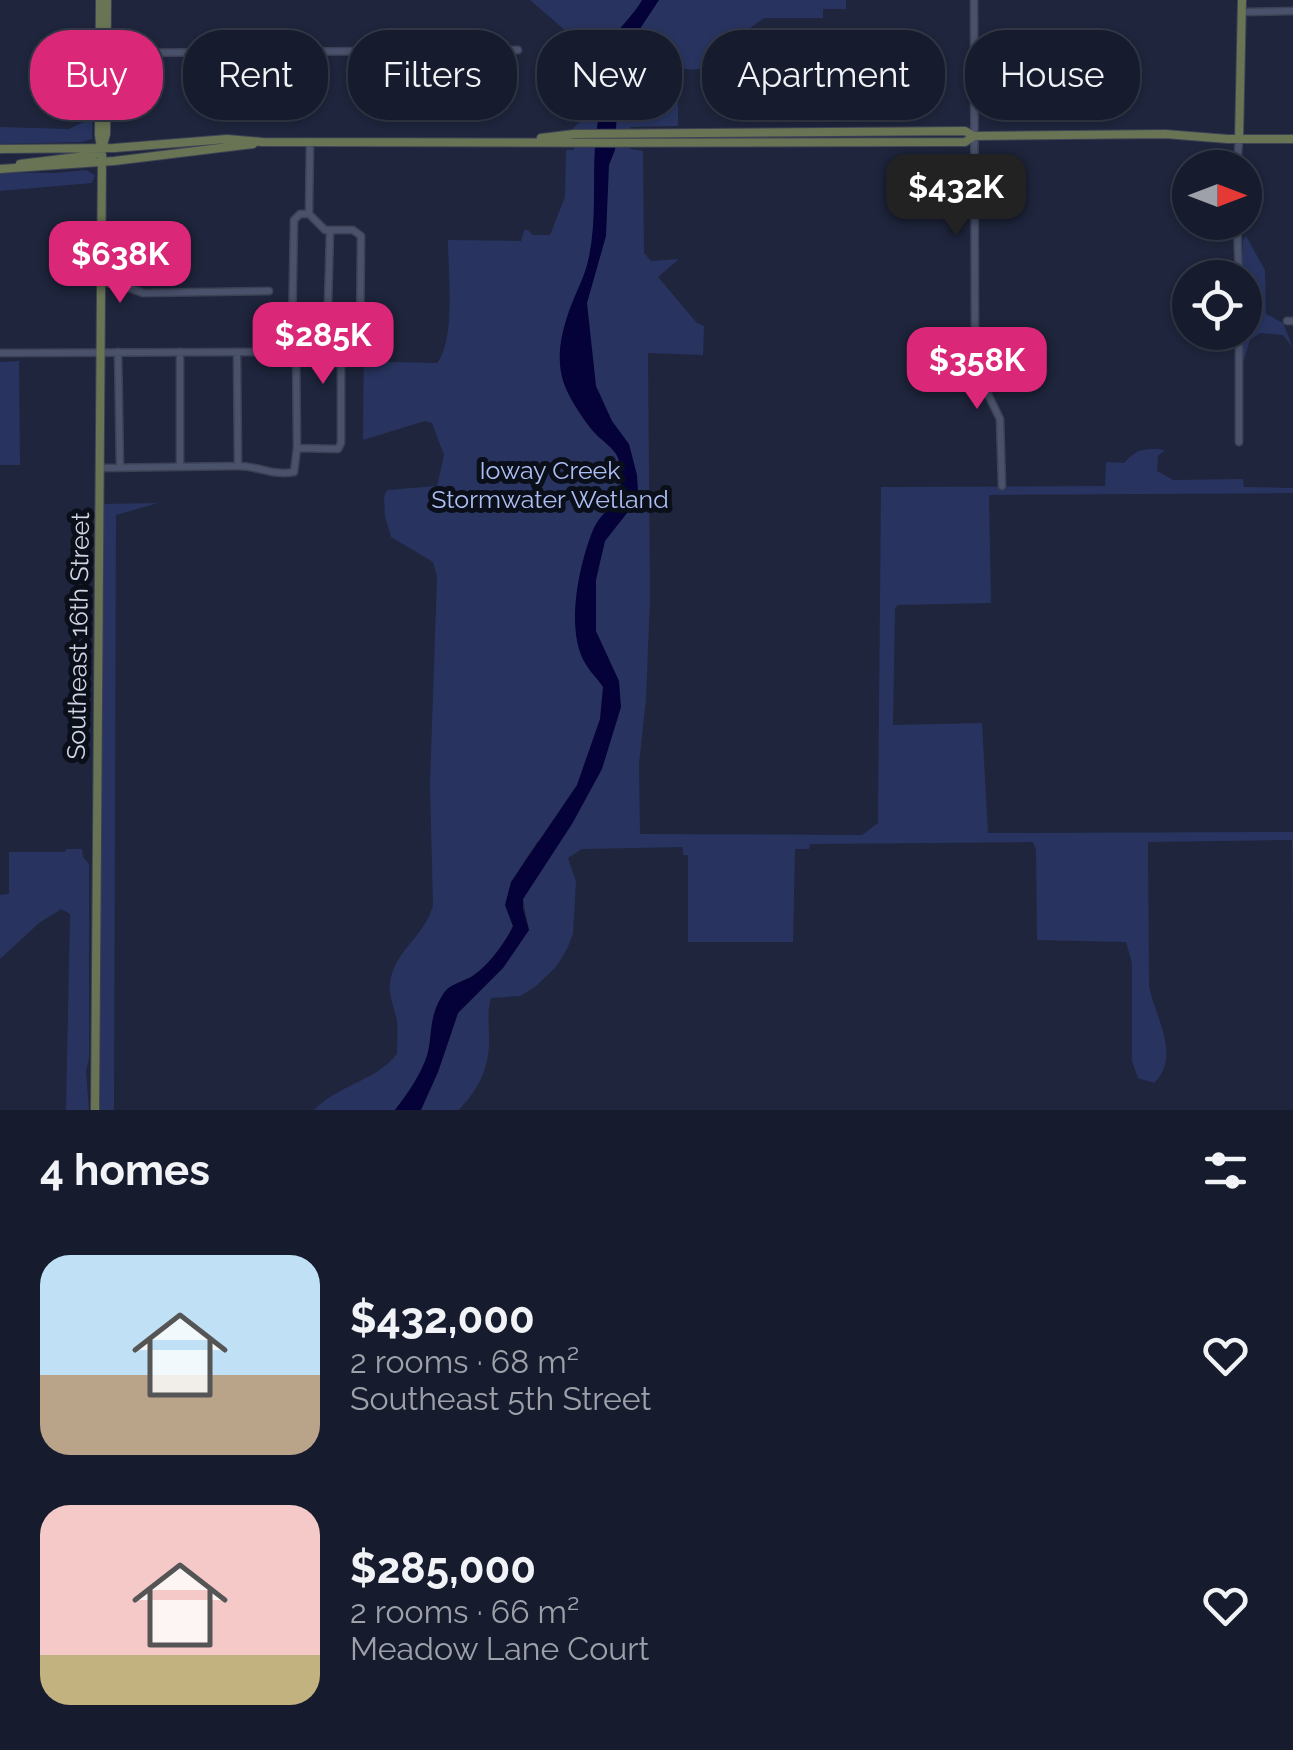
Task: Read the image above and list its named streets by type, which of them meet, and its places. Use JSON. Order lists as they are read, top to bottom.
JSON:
{
  "streets": {
    "main road": ["Southeast 16th Street"]
  },
  "parks": ["Ioway Creek Stormwater Wetland"],
  "north": "right",
  "page": {
    "chip": [
      "Buy",
      "Rent",
      "Filters",
      "New",
      "Apartment",
      "House"
    ],
    "price": [
      "$432K",
      "$638K",
      "$285K",
      "$358K"
    ],
    "heading": "4 homes",
    "list": [
      {
        "name": "$432,000",
        "note": "2 rooms · 68 m² · Southeast 5th Street"
      },
      {
        "name": "$285,000",
        "note": "2 rooms · 66 m² · Meadow Lane Court"
      }
    ]
  }
}
